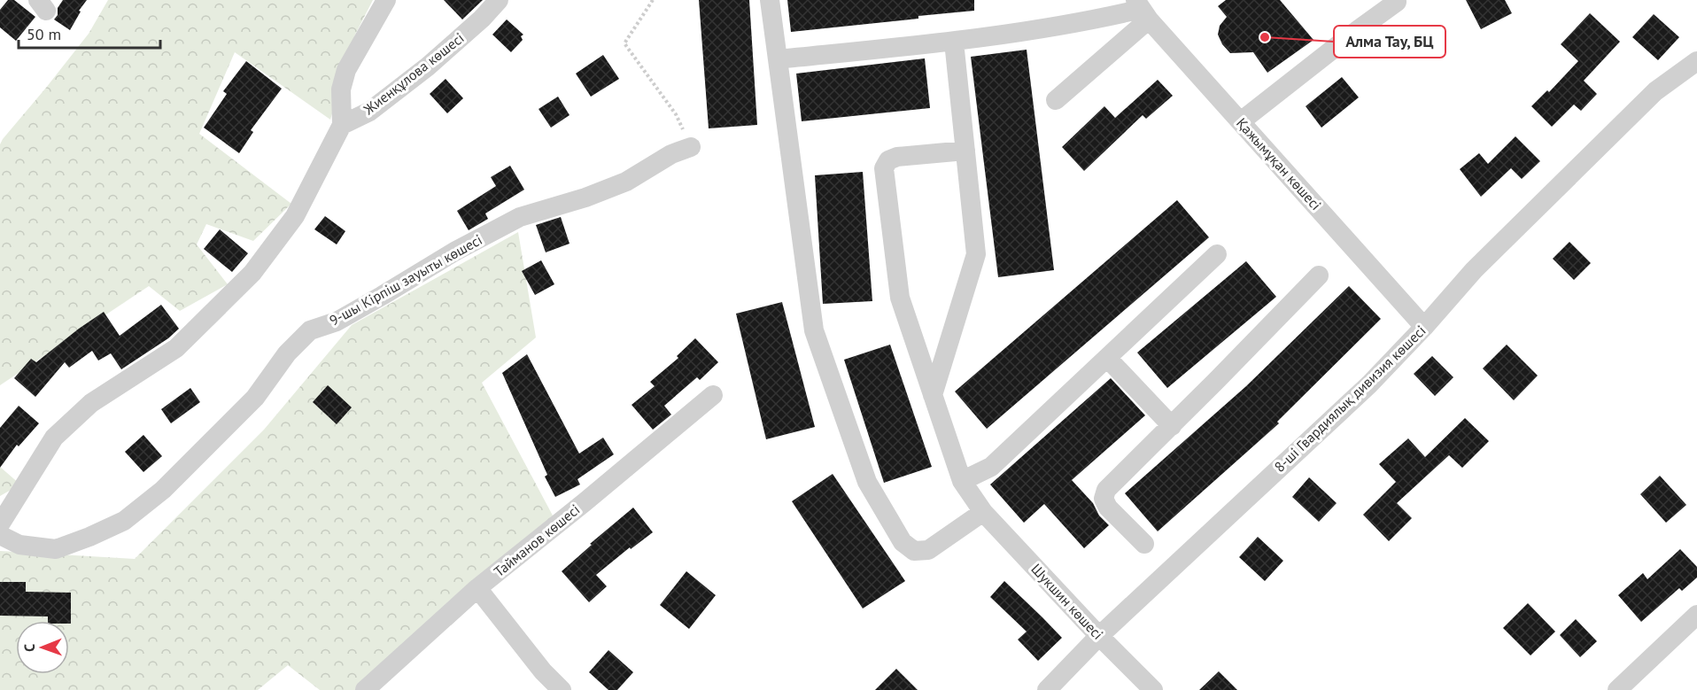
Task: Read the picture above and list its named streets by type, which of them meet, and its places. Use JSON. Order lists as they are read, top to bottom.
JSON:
{
  "streets": {
    "street": [
      "Жиенқұлова көшесі",
      "Қажымұқан көшесі",
      "9-шы Кірпіш зауыты көшесі",
      "8-ші Гвардиялық дивизия көшесі",
      "Тайманов көшесі",
      "Шукшин көшесі"
    ]
  },
  "crossings": [
    ["Қажымұқан көшесі", "8-ші Гвардиялық дивизия көшесі"],
    ["8-ші Гвардиялық дивизия көшесі", "Шукшин көшесі"]
  ],
  "places": ["Алма Тау, БЦ"],
  "scale_bar": "50 m",
  "north": "left"
}
